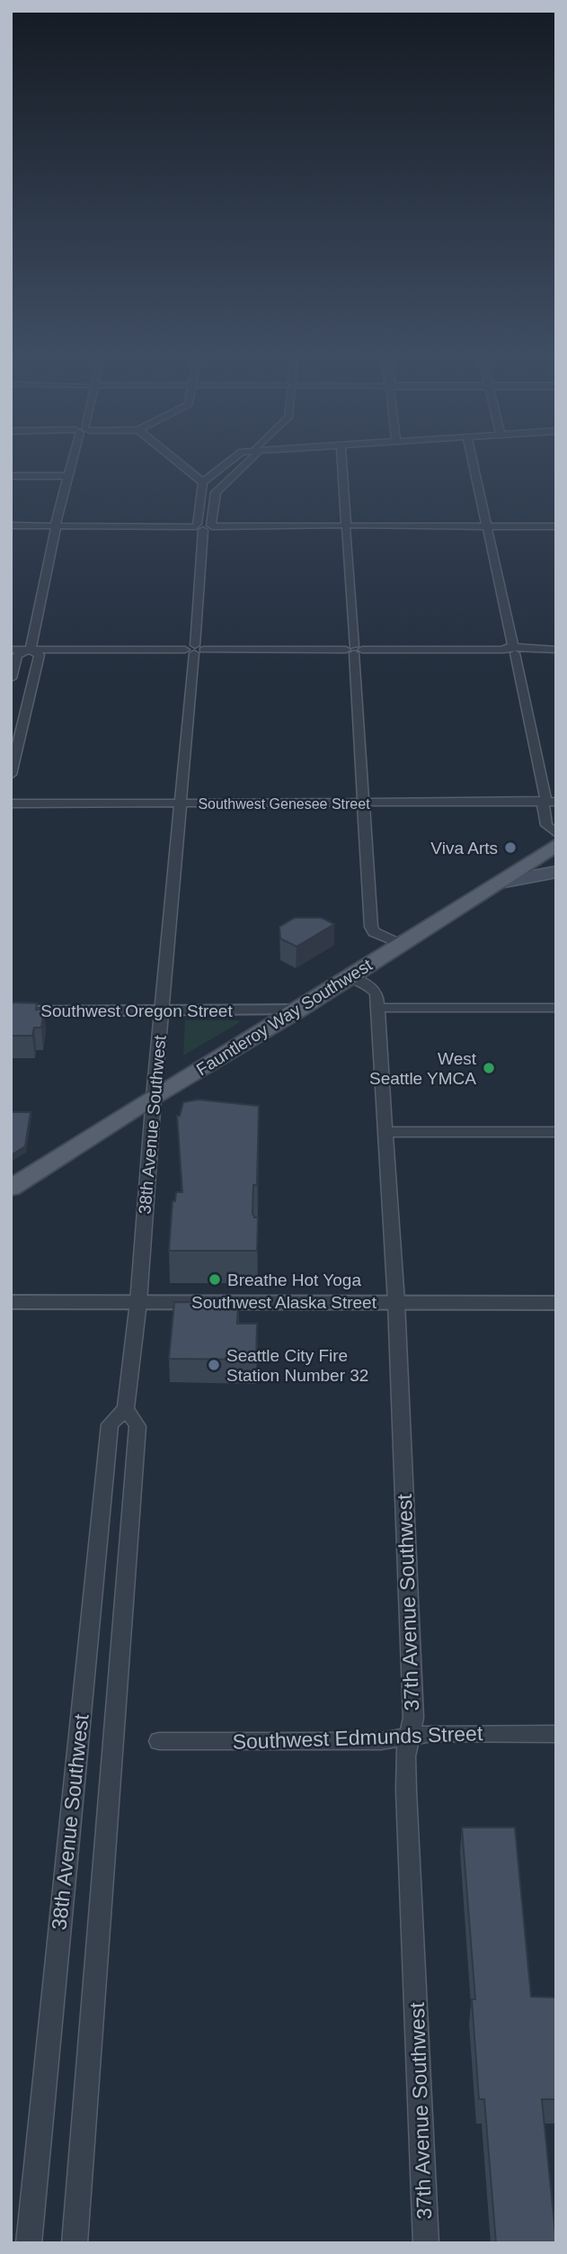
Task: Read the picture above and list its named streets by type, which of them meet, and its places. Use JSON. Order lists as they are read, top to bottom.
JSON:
{
  "streets": {
    "main road": ["Fauntleroy Way Southwest"],
    "street": [
      "Southwest Genesee Street",
      "Southwest Oregon Street",
      "38th Avenue Southwest",
      "Southwest Alaska Street",
      "37th Avenue Southwest",
      "Southwest Edmunds Street"
    ]
  },
  "crossings": [
    ["Southwest Genesee Street", "38th Avenue Southwest"],
    ["Southwest Oregon Street", "Fauntleroy Way Southwest"],
    ["Southwest Oregon Street", "38th Avenue Southwest"],
    ["Fauntleroy Way Southwest", "38th Avenue Southwest"],
    ["Fauntleroy Way Southwest", "37th Avenue Southwest"],
    ["38th Avenue Southwest", "Southwest Alaska Street"],
    ["Southwest Alaska Street", "37th Avenue Southwest"],
    ["37th Avenue Southwest", "Southwest Edmunds Street"]
  ],
  "places": [
    "Viva Arts",
    "West Seattle YMCA",
    "Breathe Hot Yoga",
    "Seattle City Fire Station Number 32"
  ]
}
